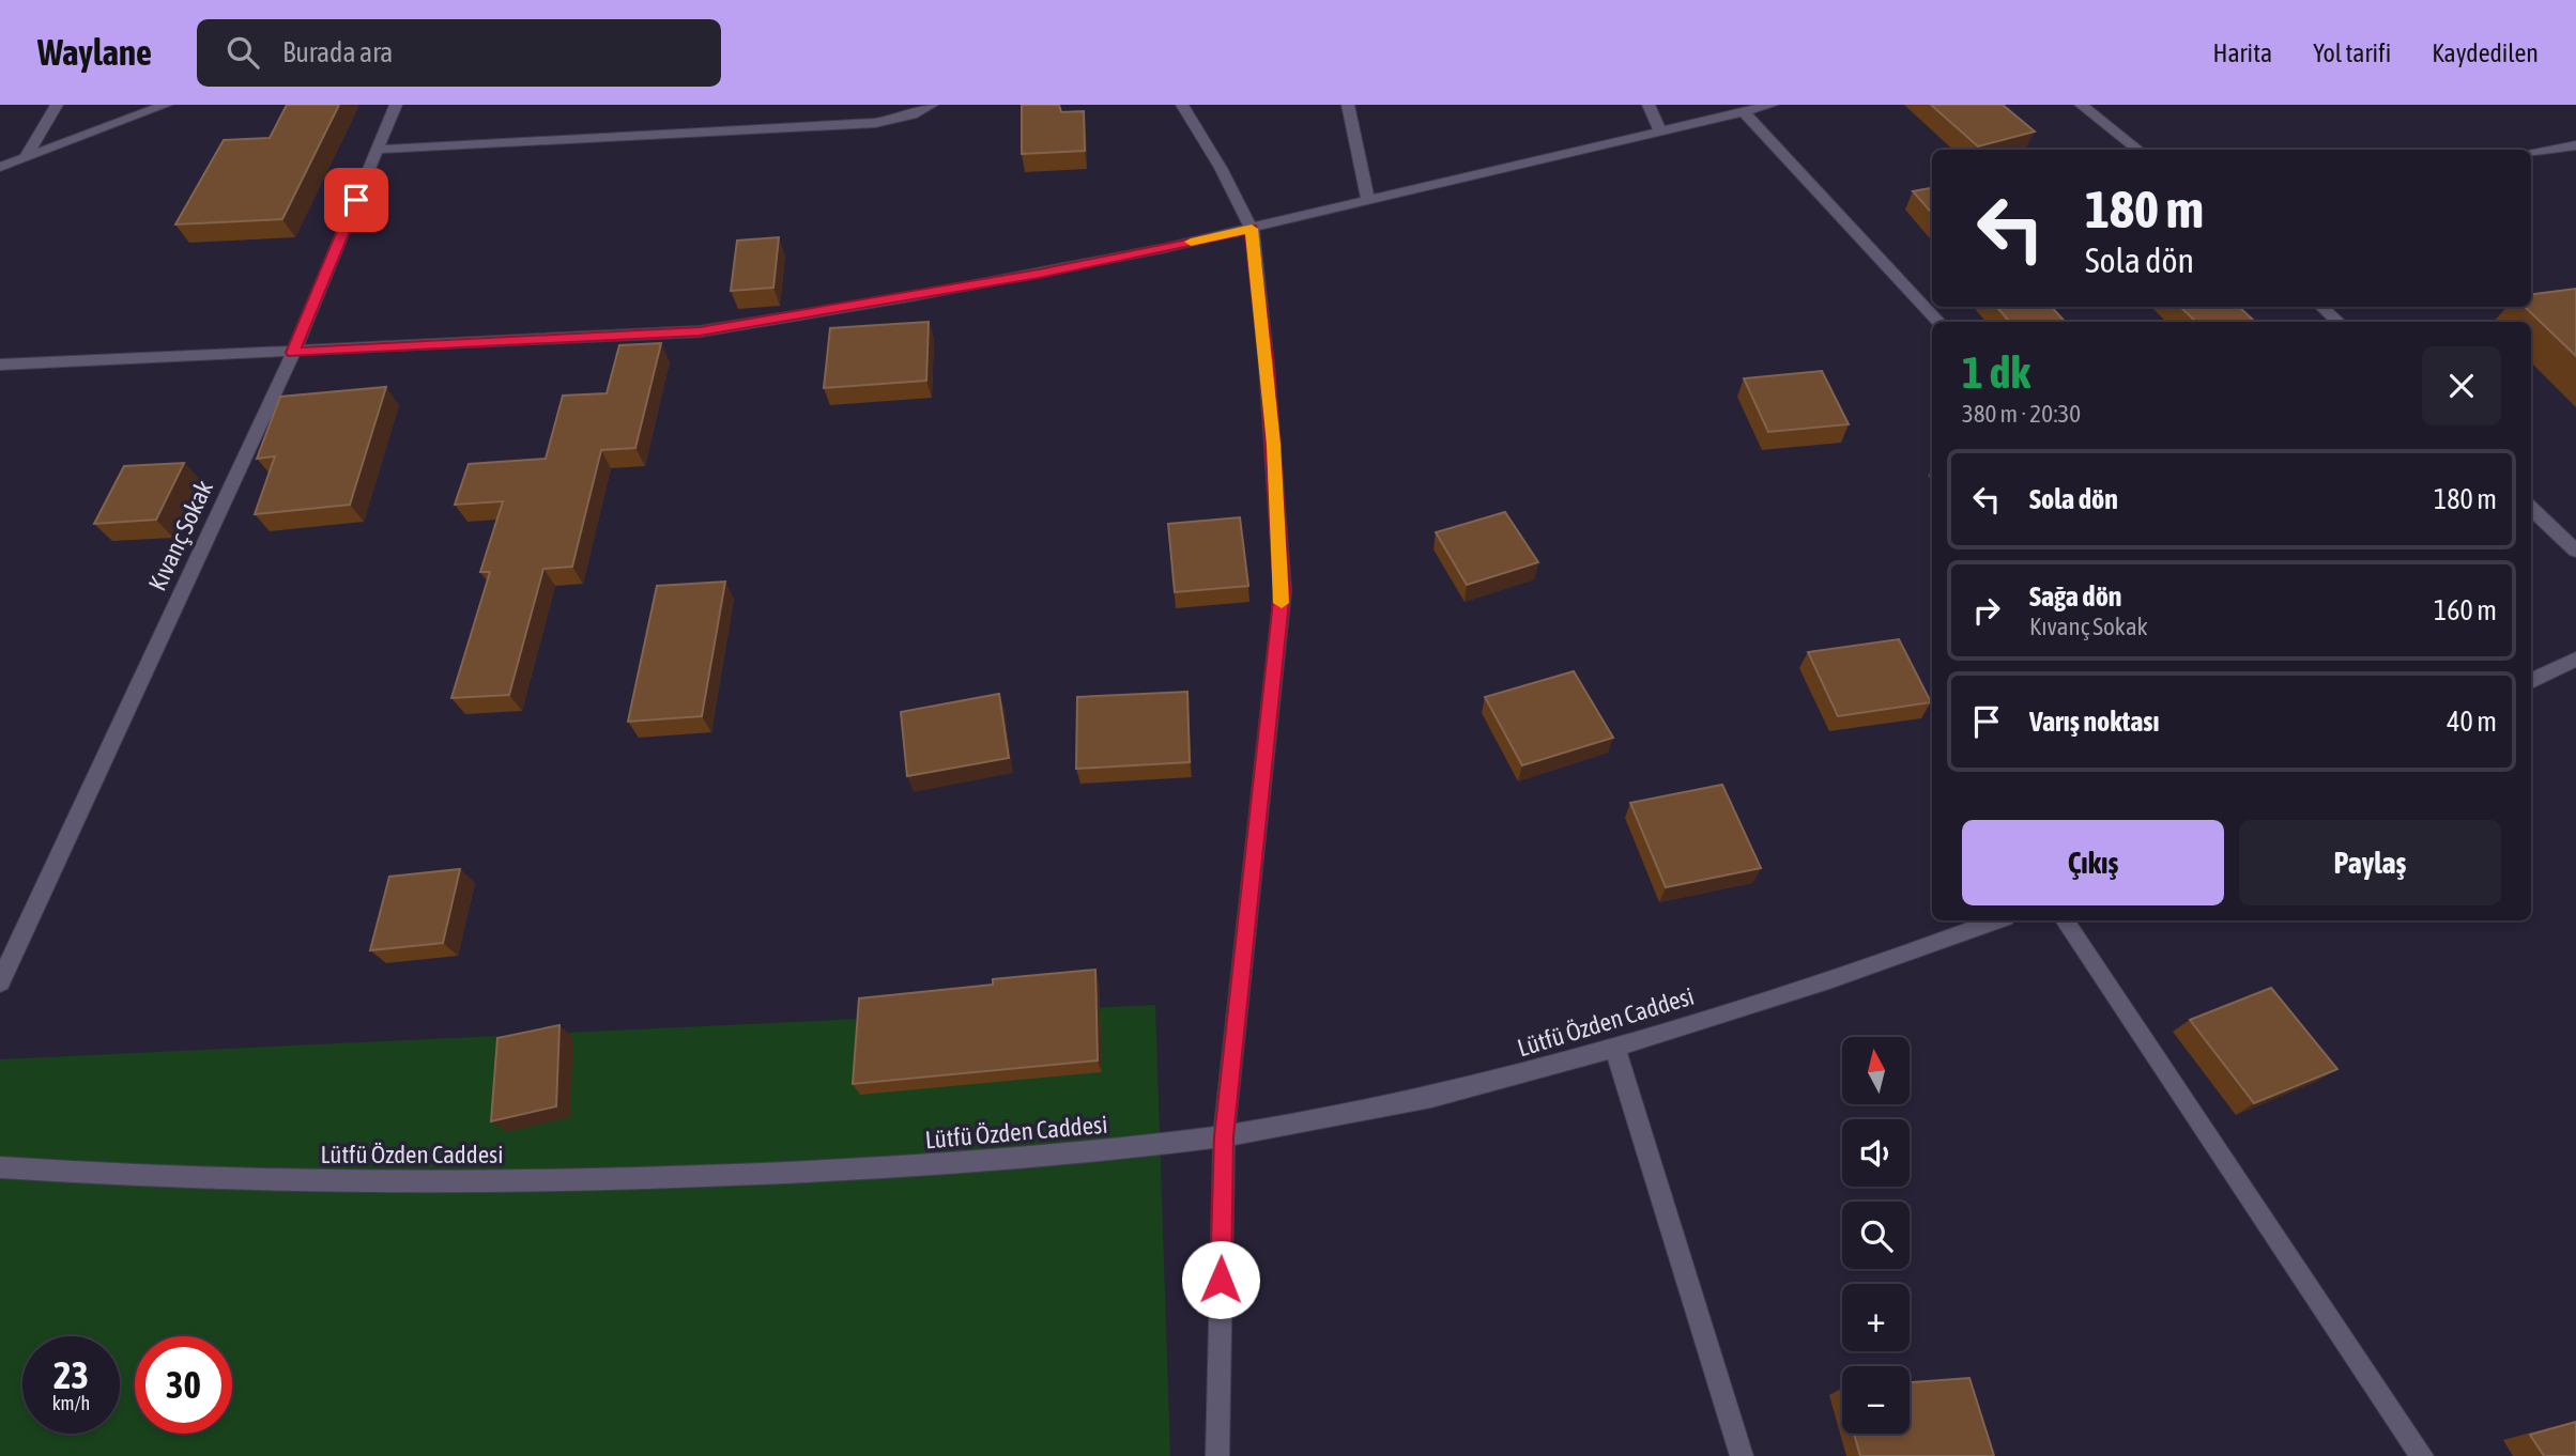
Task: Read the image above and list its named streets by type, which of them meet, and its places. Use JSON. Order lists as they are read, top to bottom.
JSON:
{
  "streets": {
    "street": ["Kıvanç Sokak", "Lütfü Özden Caddesi"]
  },
  "north": "top",
  "page": {
    "header": "Waylane",
    "search": "Burada ara",
    "nav": ["Harita", "Yol tarifi", "Kaydedilen"],
    "turn": ["180 m", "Sola dön"],
    "heading": ["1 dk", "380 m · 20:30"],
    "list": [
      {
        "name": "Sola dön",
        "value": "180 m"
      },
      {
        "name": "Sağa dön",
        "note": "Kıvanç Sokak",
        "value": "160 m"
      },
      {
        "name": "Varış noktası",
        "value": "40 m"
      }
    ],
    "buttons": ["Çıkış", "Paylaş"],
    "map_buttons": ["+", "−"],
    "speed": "23 km/h",
    "limit": "30"
  }
}
